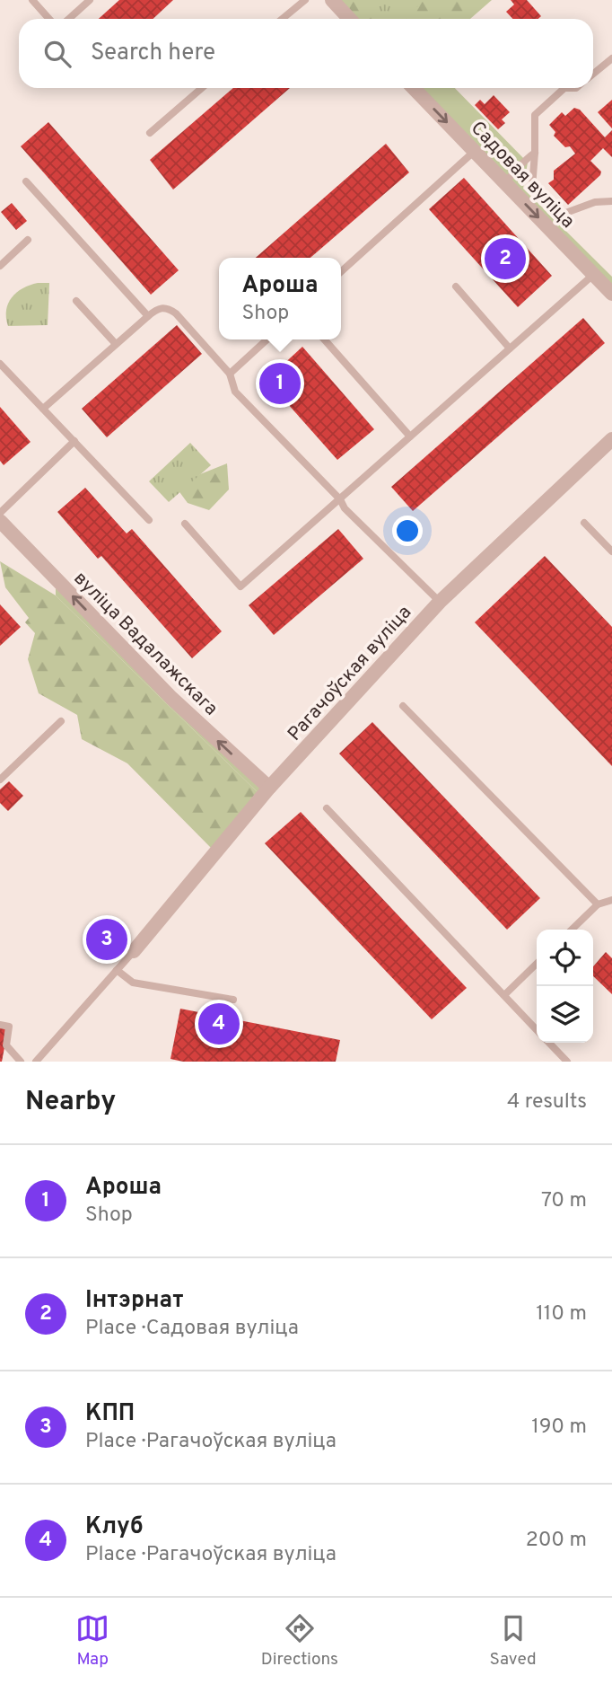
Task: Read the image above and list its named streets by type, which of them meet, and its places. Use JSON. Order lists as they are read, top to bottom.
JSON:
{
  "streets": {
    "street": ["Садовая вуліца", "вуліца Вадалажскага", "Рагачоўская вуліца"]
  },
  "crossings": [
    ["вуліца Вадалажскага", "Рагачоўская вуліца"]
  ],
  "one_way": ["Садовая вуліца", "вуліца Вадалажскага"],
  "page": {
    "search": "Search here",
    "pins": [
      "2",
      "1",
      "3",
      "4"
    ],
    "popup": ["Ароша", "Shop"],
    "heading": ["Nearby", "4 results"],
    "list": [
      {
        "mark": "1",
        "name": "Ароша",
        "note": "Shop",
        "value": "70 m"
      },
      {
        "mark": "2",
        "name": "Інтэрнат",
        "note": "Place · Садовая вуліца",
        "value": "110 m"
      },
      {
        "mark": "3",
        "name": "КПП",
        "note": "Place · Рагачоўская вуліца",
        "value": "190 m"
      },
      {
        "mark": "4",
        "name": "Клуб",
        "note": "Place · Рагачоўская вуліца",
        "value": "200 m"
      }
    ],
    "nav": ["Map", "Directions", "Saved"]
  }
}
